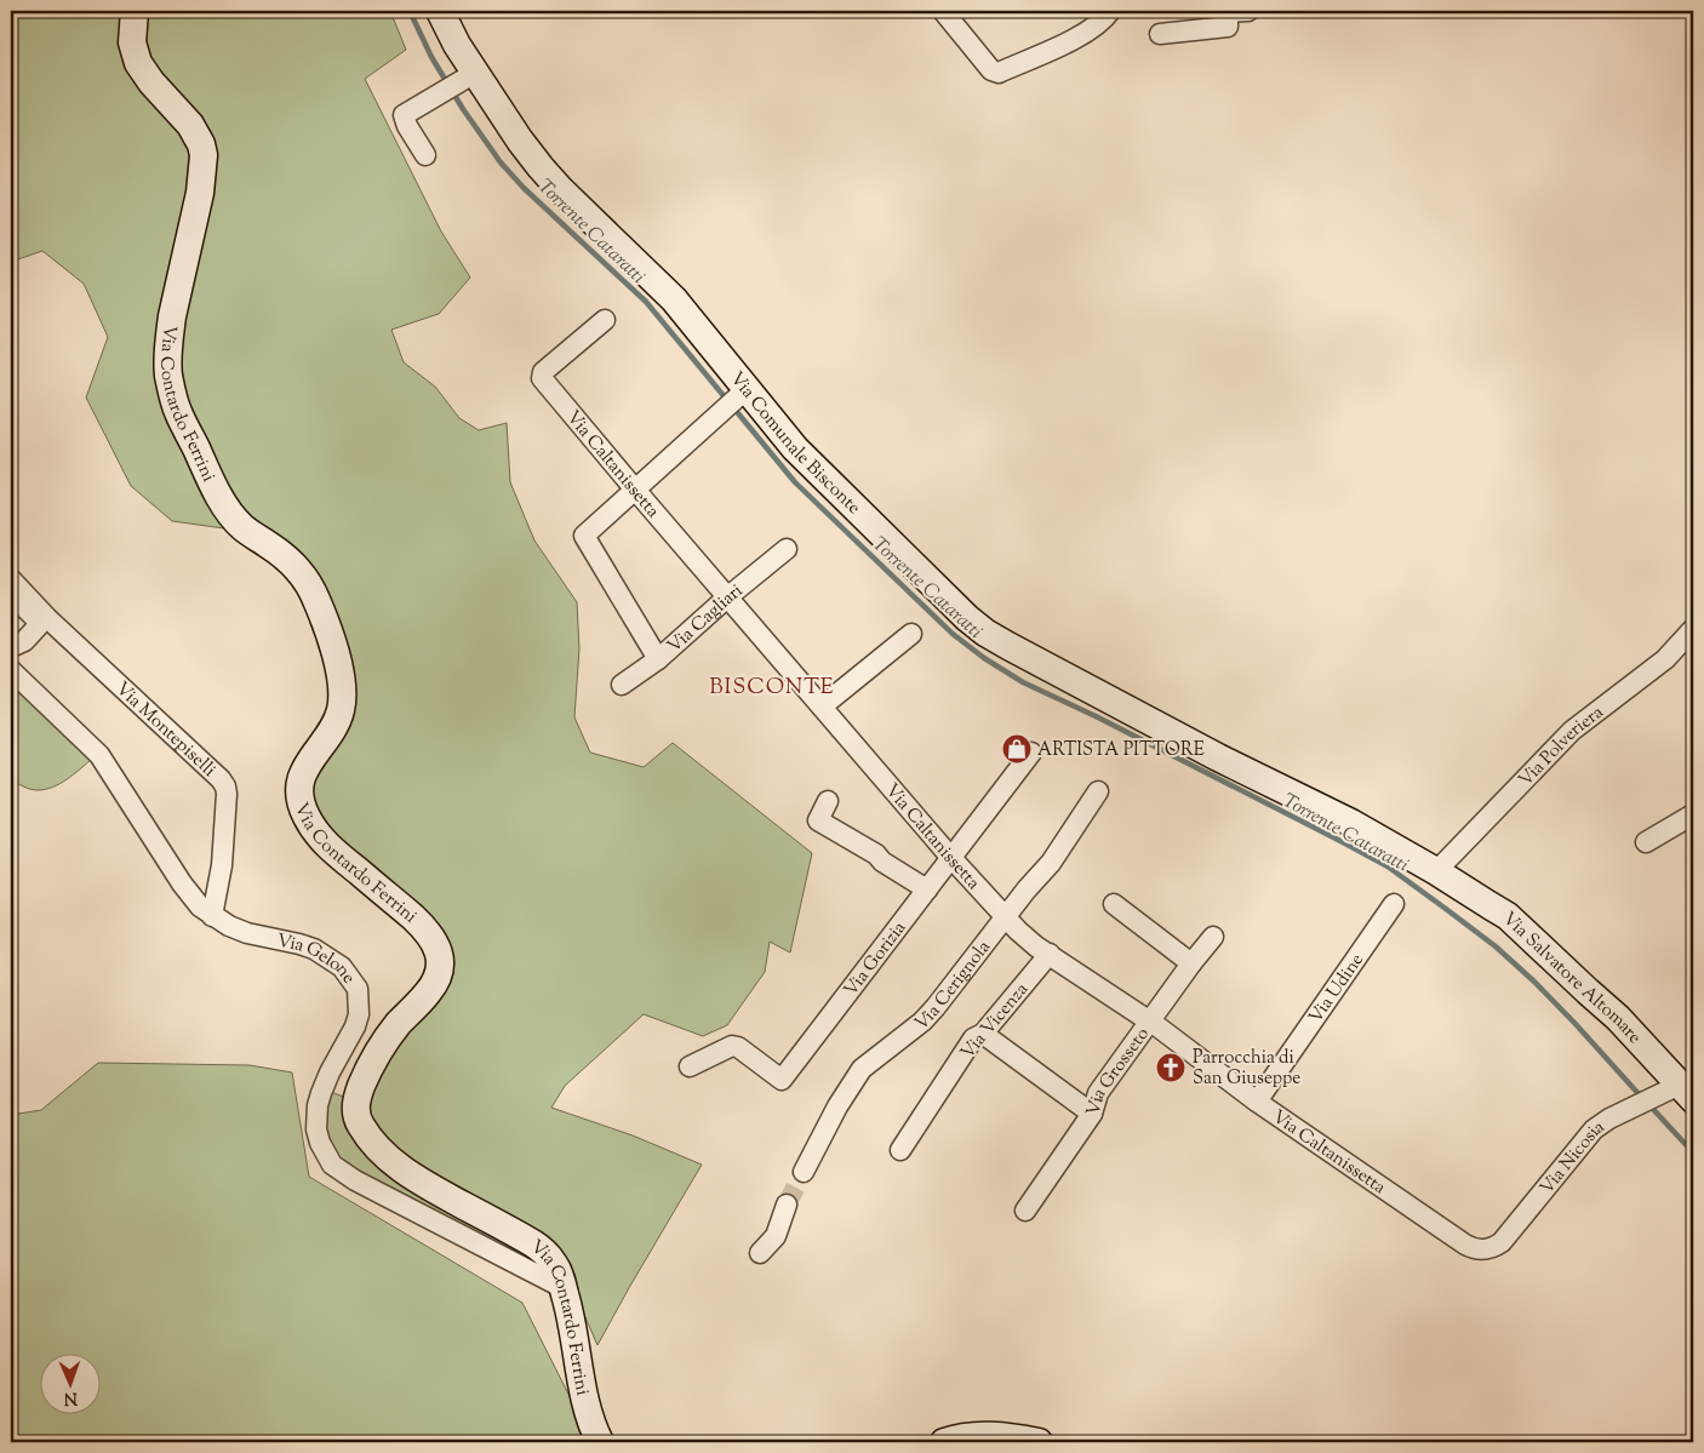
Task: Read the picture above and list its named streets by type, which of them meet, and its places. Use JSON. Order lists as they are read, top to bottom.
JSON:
{
  "streets": {
    "street": [
      "Via Contardo Ferrini",
      "Via Comunale Bisconte",
      "Via Caltanissetta",
      "Via Cagliari",
      "Via Montepiselli",
      "Via Polveriera",
      "Via Gorizia",
      "Via Gelone",
      "Via Salvatore Altomare",
      "Via Cerignola",
      "Via Udine",
      "Via Vicenza",
      "Via Grosseto",
      "Via Nicosia"
    ]
  },
  "crossings": [
    ["Via Contardo Ferrini", "Via Gelone"],
    ["Via Comunale Bisconte", "Via Polveriera"],
    ["Via Comunale Bisconte", "Via Salvatore Altomare"],
    ["Via Caltanissetta", "Via Cagliari"],
    ["Via Caltanissetta", "Via Gorizia"],
    ["Via Caltanissetta", "Via Cerignola"],
    ["Via Caltanissetta", "Via Udine"],
    ["Via Caltanissetta", "Via Vicenza"],
    ["Via Caltanissetta", "Via Grosseto"],
    ["Via Caltanissetta", "Via Nicosia"],
    ["Via Montepiselli", "Via Gelone"],
    ["Via Polveriera", "Via Salvatore Altomare"],
    ["Via Salvatore Altomare", "Via Nicosia"]
  ],
  "districts": ["BISCONTE"],
  "water": ["Torrente Cataratti"],
  "places": {
    "shop": ["ARTISTA PITTORE"],
    "church": ["Parrocchia di San Giuseppe"]
  },
  "north": "bottom"
}
